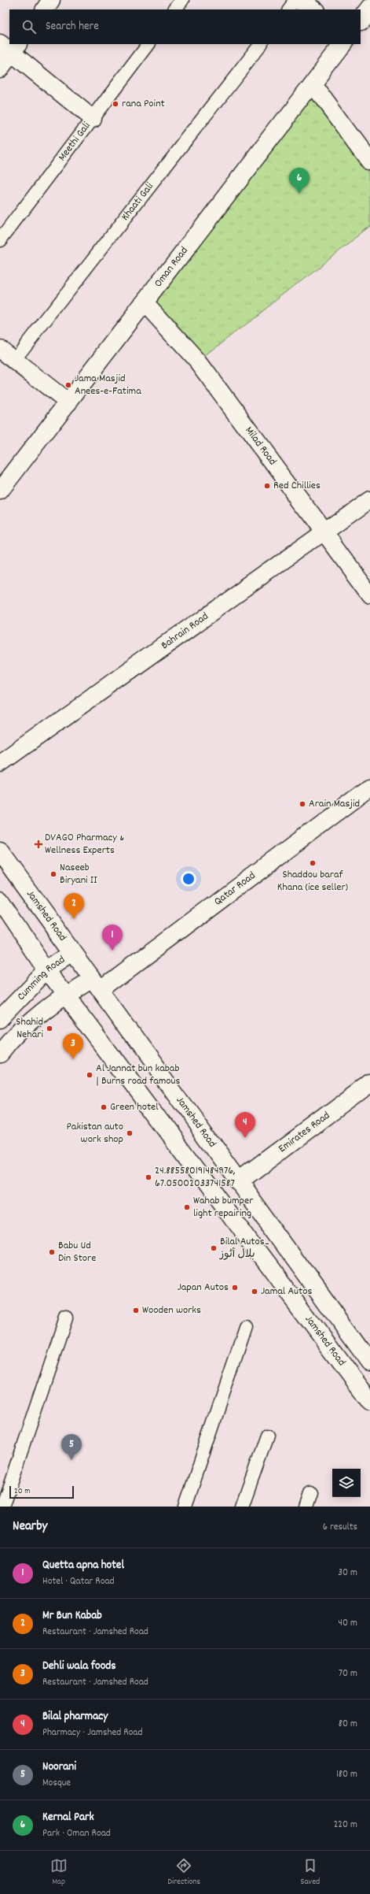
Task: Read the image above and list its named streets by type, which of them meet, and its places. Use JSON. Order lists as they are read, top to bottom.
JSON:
{
  "streets": {
    "street": [
      "Oman Road",
      "Milad Road",
      "Bahrain Road",
      "Qatar Road",
      "Jamshed Road",
      "Cumming Road",
      "Emirates Road"
    ],
    "lane": ["Meethi Gali", "Khaati Gali"]
  },
  "crossings": [
    ["Oman Road", "Milad Road"],
    ["Milad Road", "Bahrain Road"],
    ["Qatar Road", "Jamshed Road"],
    ["Jamshed Road", "Cumming Road"],
    ["Jamshed Road", "Emirates Road"]
  ],
  "places": {
    "other": [
      "rana Point",
      "Jama Masjid Anees-e-Fatima",
      "Red Chillies",
      "Arain Masjid",
      "Shaddou baraf Khana (ice seller)",
      "Naseeb Biryani II",
      "Shahid Nehari",
      "Al Jannat bun kabab | Burns road famous",
      "Green hotel",
      "Pakistan auto work shop",
      "24.885580191484976, 67.05002033741587",
      "Wahab bumper light repairing",
      "Bilal Autos۔ بلال آٹوز",
      "Babu Ud Din Store",
      "Japan Autos",
      "Jamal Autos",
      "Wooden works"
    ],
    "health": ["DVAGO Pharmacy & Wellness Experts"]
  },
  "scale_bar": "20 m",
  "page": {
    "search": "Search here",
    "pins": [
      "6",
      "2",
      "1",
      "3",
      "4",
      "5"
    ],
    "scale": "20 m",
    "heading": ["Nearby", "6 results"],
    "list": [
      {
        "mark": "1",
        "name": "Quetta apna hotel",
        "note": "Hotel · Qatar Road",
        "value": "30 m"
      },
      {
        "mark": "2",
        "name": "Mr Bun Kabab",
        "note": "Restaurant · Jamshed Road",
        "value": "40 m"
      },
      {
        "mark": "3",
        "name": "Dehli wala foods",
        "note": "Restaurant · Jamshed Road",
        "value": "70 m"
      },
      {
        "mark": "4",
        "name": "Bilal pharmacy",
        "note": "Pharmacy · Jamshed Road",
        "value": "80 m"
      },
      {
        "mark": "5",
        "name": "Noorani",
        "note": "Mosque",
        "value": "180 m"
      },
      {
        "mark": "6",
        "name": "Kernal Park",
        "note": "Park · Oman Road",
        "value": "220 m"
      }
    ],
    "nav": ["Map", "Directions", "Saved"]
  }
}
